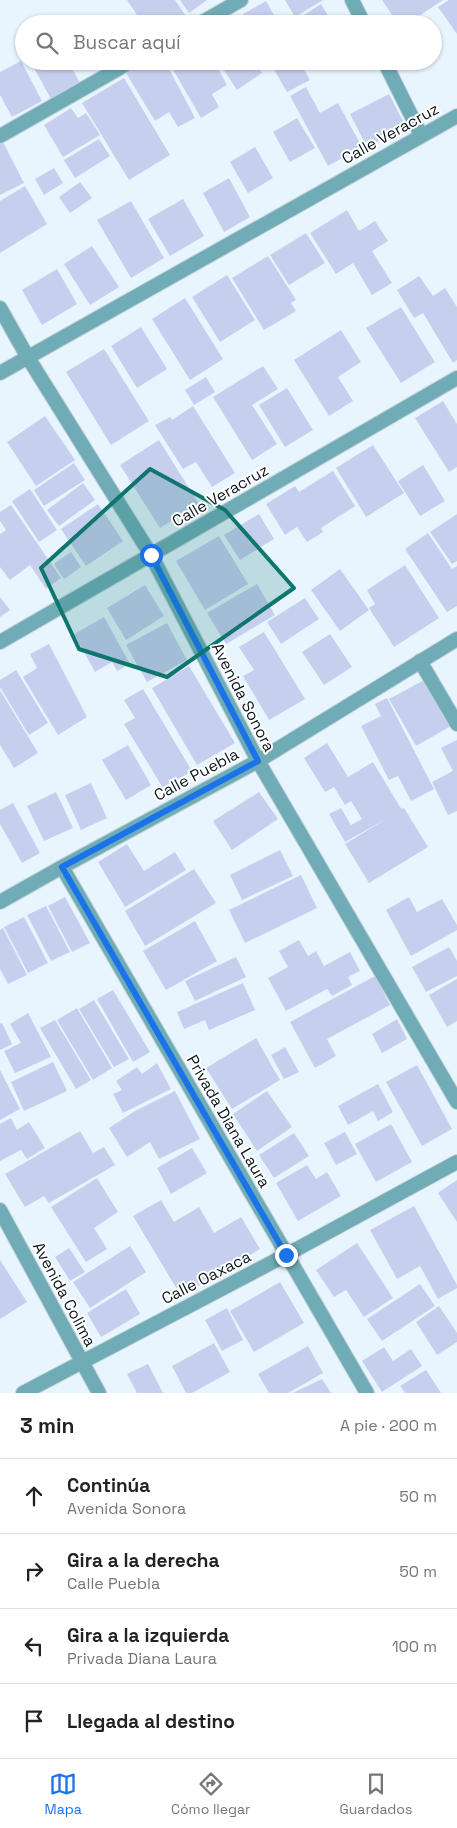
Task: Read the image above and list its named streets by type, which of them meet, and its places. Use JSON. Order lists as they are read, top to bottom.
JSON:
{
  "streets": {
    "street": [
      "Calle Veracruz",
      "Avenida Sonora",
      "Calle Puebla",
      "Privada Diana Laura",
      "Calle Oaxaca",
      "Avenida Colima"
    ]
  },
  "crossings": [
    ["Calle Veracruz", "Avenida Sonora"],
    ["Avenida Sonora", "Calle Puebla"],
    ["Calle Puebla", "Privada Diana Laura"],
    ["Privada Diana Laura", "Calle Oaxaca"],
    ["Calle Oaxaca", "Avenida Colima"]
  ],
  "page": {
    "search": "Buscar aquí",
    "heading": ["3 min", "A pie · 200 m"],
    "list": [
      ["Continúa", "Avenida Sonora", "50 m"],
      ["Gira a la derecha", "Calle Puebla", "50 m"],
      ["Gira a la izquierda", "Privada Diana Laura", "100 m"],
      "Llegada al destino"
    ],
    "nav": ["Mapa", "Cómo llegar", "Guardados"]
  }
}
